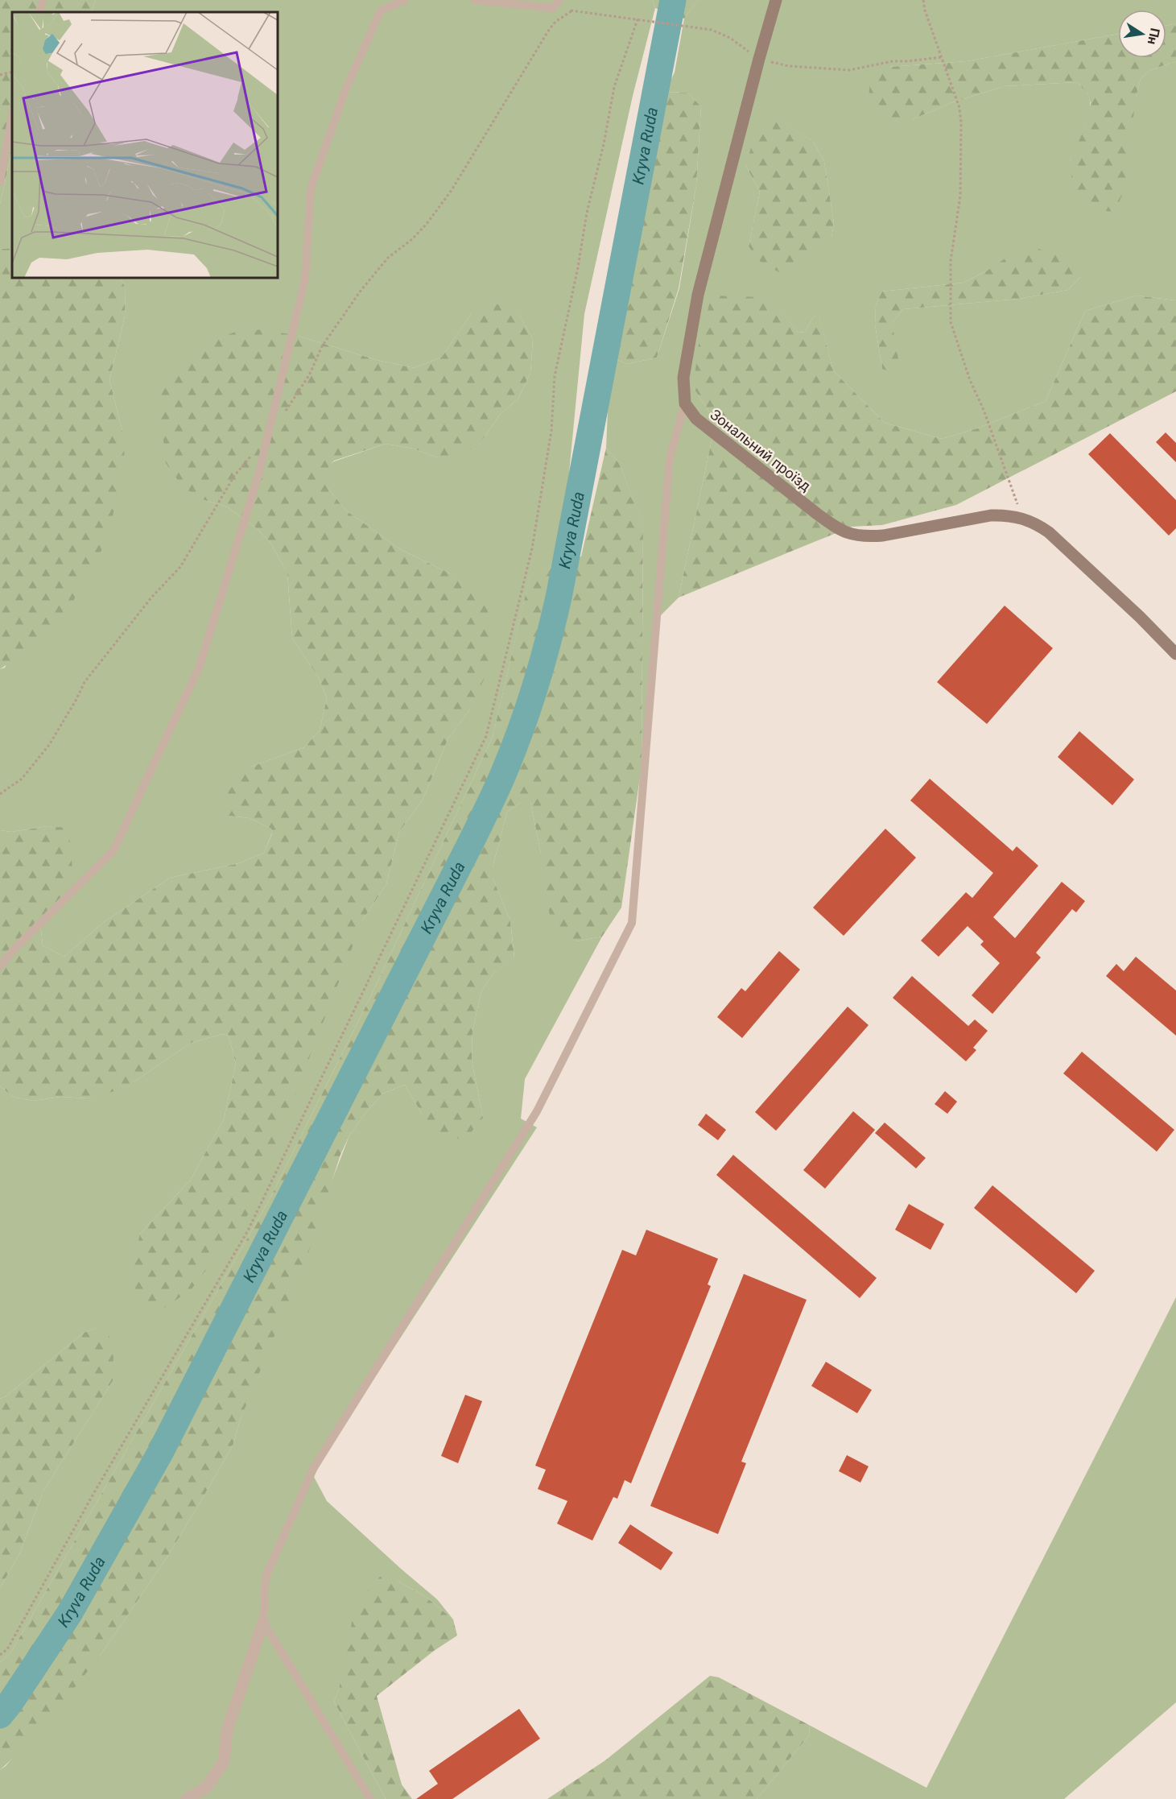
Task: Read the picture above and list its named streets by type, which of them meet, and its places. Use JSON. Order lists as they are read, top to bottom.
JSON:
{
  "streets": {
    "street": ["Зональний проїзд"]
  },
  "water": ["Kryva Ruda"],
  "north": "right"
}
